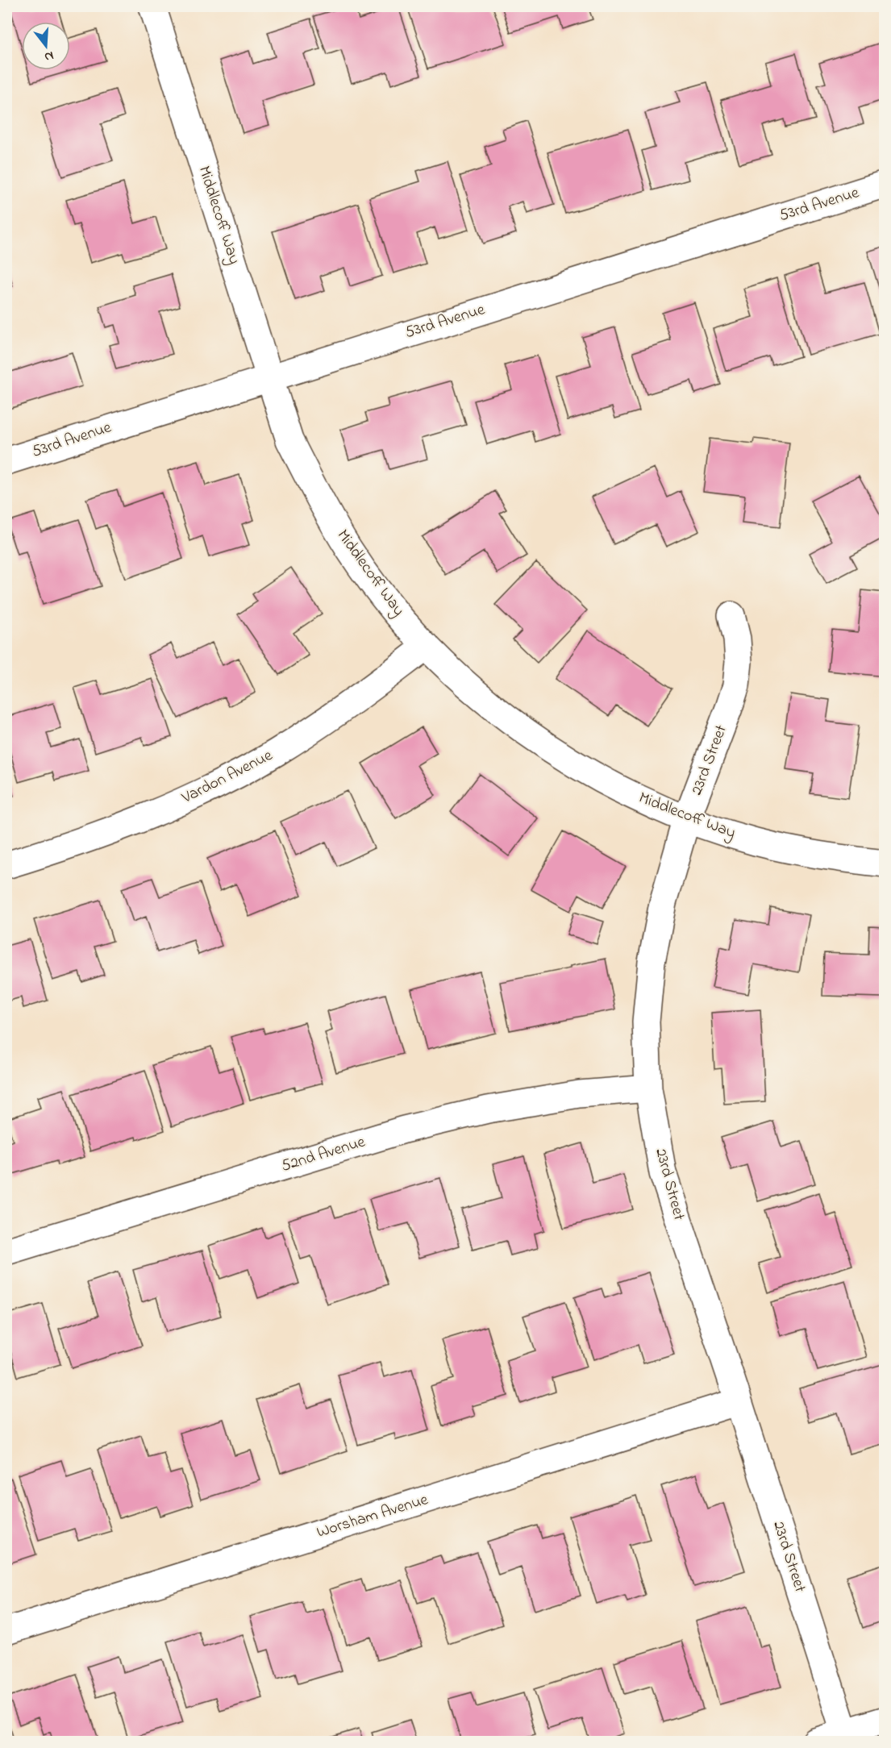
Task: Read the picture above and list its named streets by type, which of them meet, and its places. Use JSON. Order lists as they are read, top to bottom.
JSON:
{
  "streets": {
    "street": [
      "53rd Avenue",
      "Middlecoff Way",
      "23rd Street",
      "Vardon Avenue",
      "52nd Avenue",
      "Worsham Avenue"
    ]
  },
  "crossings": [
    ["53rd Avenue", "Middlecoff Way"],
    ["Middlecoff Way", "23rd Street"],
    ["Middlecoff Way", "Vardon Avenue"],
    ["23rd Street", "52nd Avenue"],
    ["23rd Street", "Worsham Avenue"]
  ],
  "north": "bottom"
}
